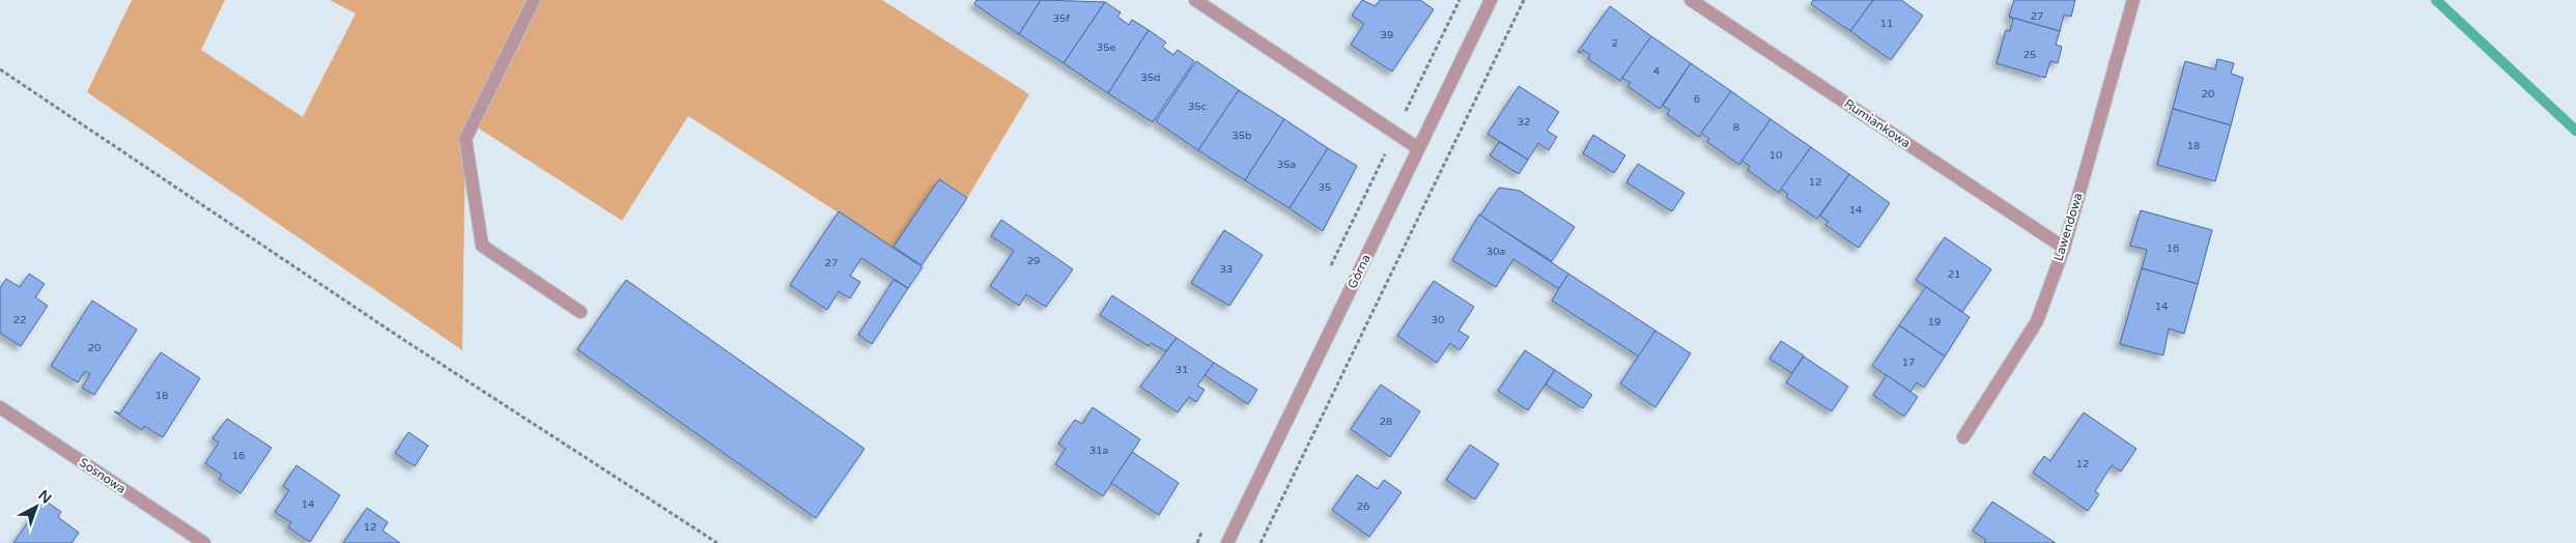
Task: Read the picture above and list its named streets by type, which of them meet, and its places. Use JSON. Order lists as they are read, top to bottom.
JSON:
{
  "streets": {
    "street": [
      "Rumiankowa",
      "Lawendowa",
      "Górna",
      "Sosnowa"
    ]
  },
  "crossings": [
    ["Rumiankowa", "Lawendowa"]
  ],
  "house_numbers": [
    "27",
    "35f",
    "11",
    "39",
    "2",
    "35e",
    "25",
    "4",
    "35d",
    "20",
    "6",
    "35c",
    "32",
    "8",
    "35b",
    "18",
    "10",
    "35a",
    "12",
    "35",
    "14",
    "16",
    "30a",
    "29",
    "27",
    "33",
    "21",
    "14",
    "22",
    "30",
    "19",
    "20",
    "17",
    "31",
    "18",
    "28",
    "31a",
    "16",
    "12",
    "14",
    "26",
    "12"
  ],
  "north": "top right"
}
